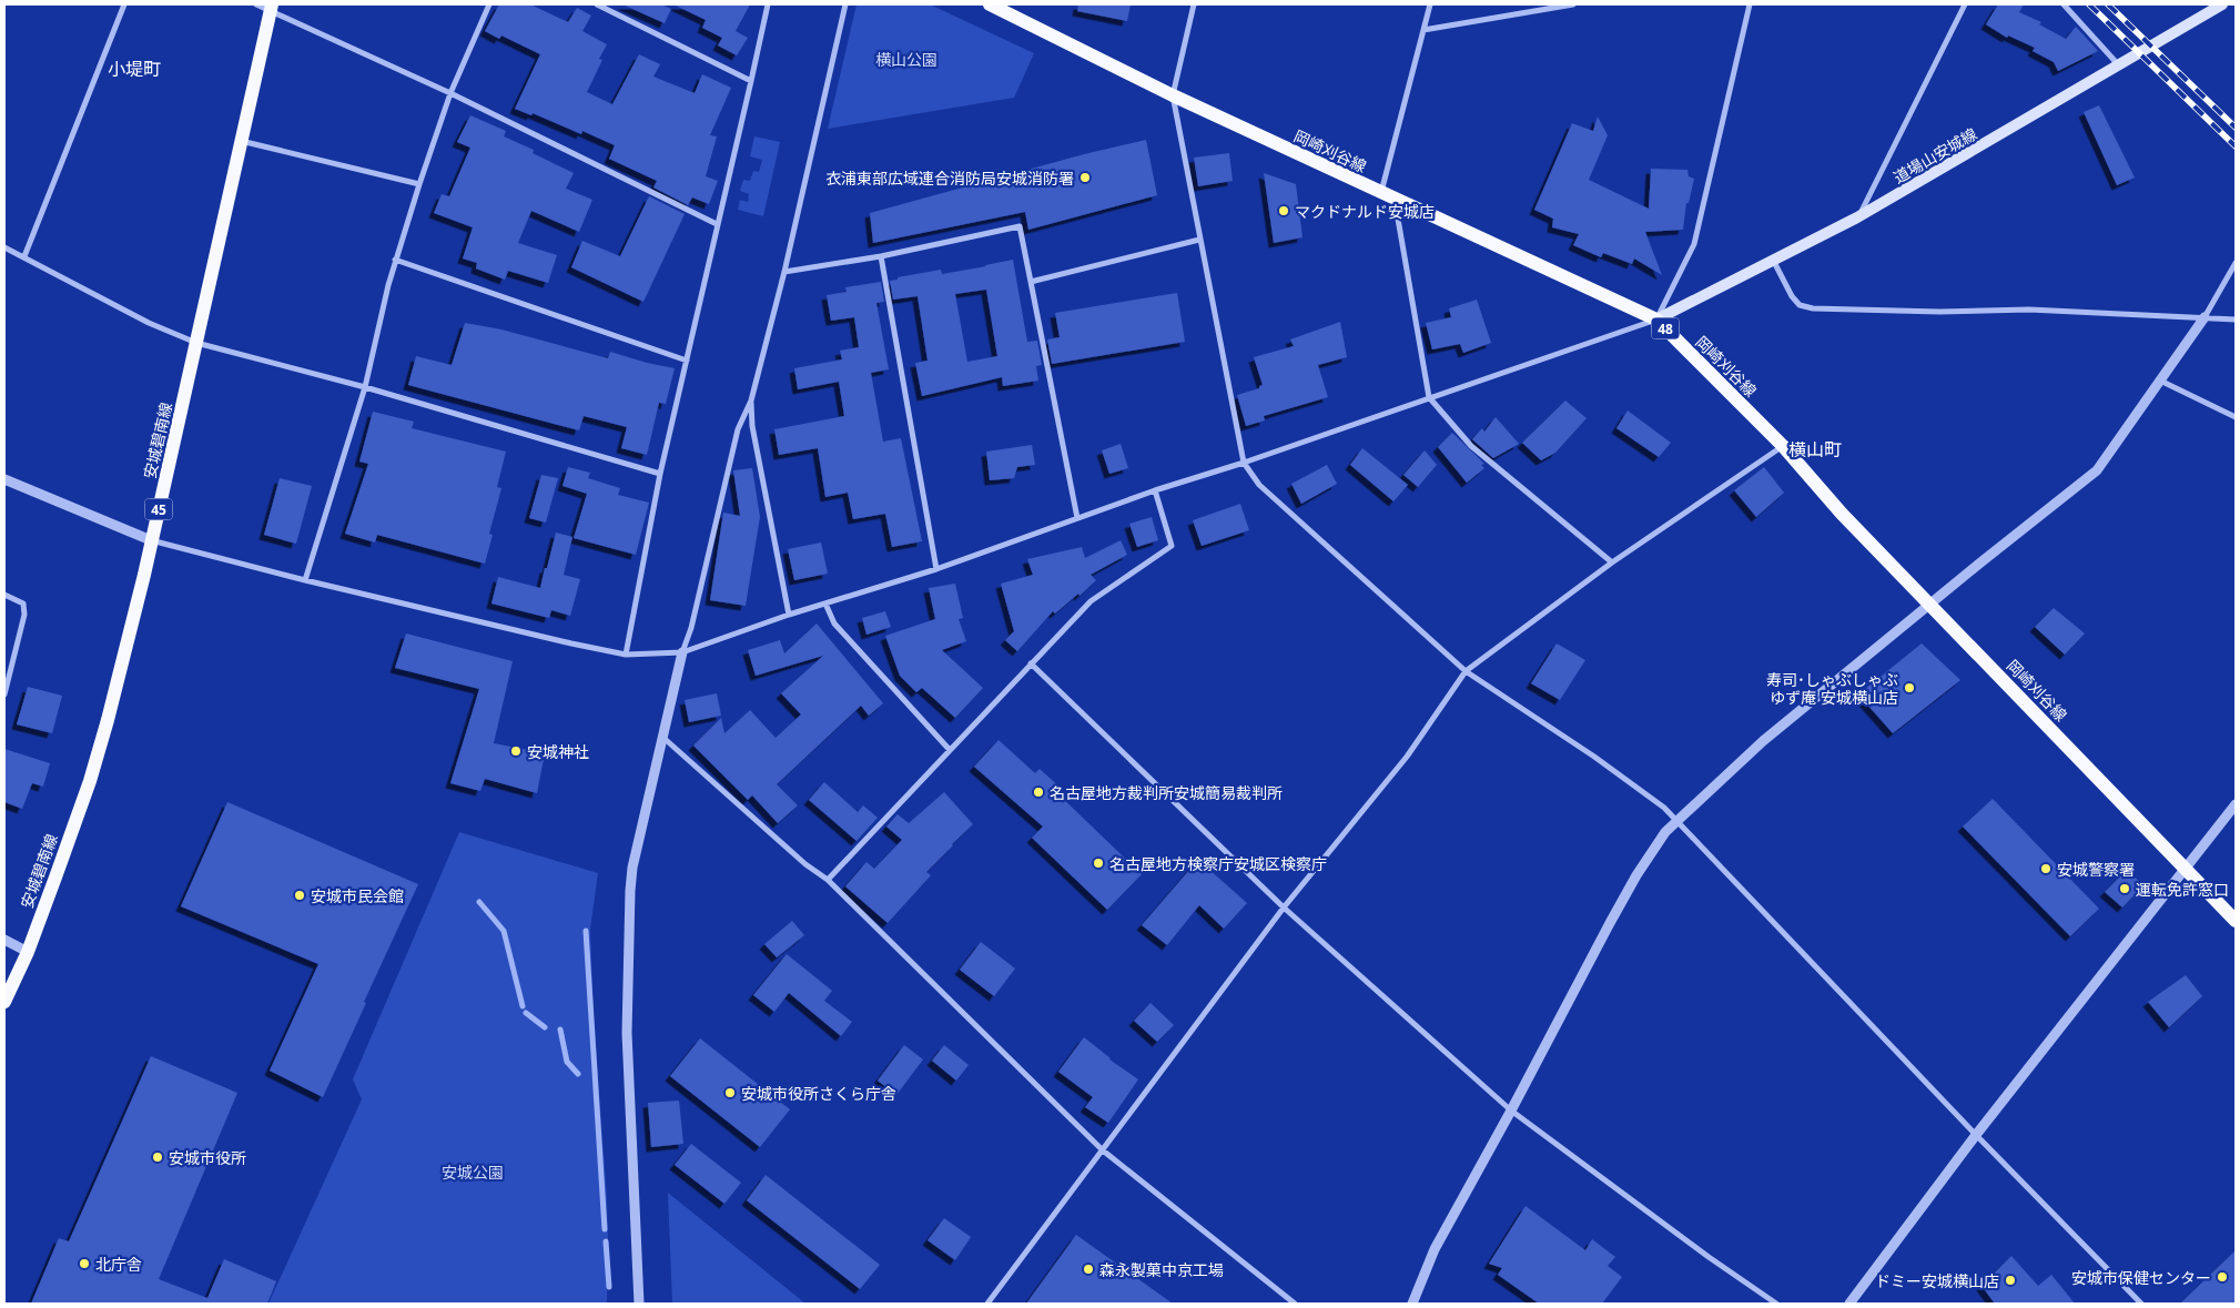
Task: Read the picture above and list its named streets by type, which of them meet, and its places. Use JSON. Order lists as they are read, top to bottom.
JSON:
{
  "streets": {
    "main road": [
      "岡崎刈谷線",
      "道場山安城線",
      "48",
      "安城碧南線",
      "45"
    ]
  },
  "crossings": [
    ["岡崎刈谷線", "道場山安城線"]
  ],
  "districts": ["小堤町", "横山町"],
  "parks": ["横山公園", "安城公園"],
  "places": [
    "衣浦東部広域連合消防局安城消防署",
    "マクドナルド安城店",
    "寿司･しゃぶしゃぶ ゆず庵 安城横山店",
    "安城神社",
    "名古屋地方裁判所安城簡易裁判所",
    "名古屋地方検察庁安城区検察庁",
    "安城警察署",
    "運転免許窓口",
    "安城市民会館",
    "安城市役所さくら庁舎",
    "安城市役所",
    "北庁舎",
    "森永製菓中京工場",
    "安城市保健センター",
    "ドミー安城横山店"
  ]
}
